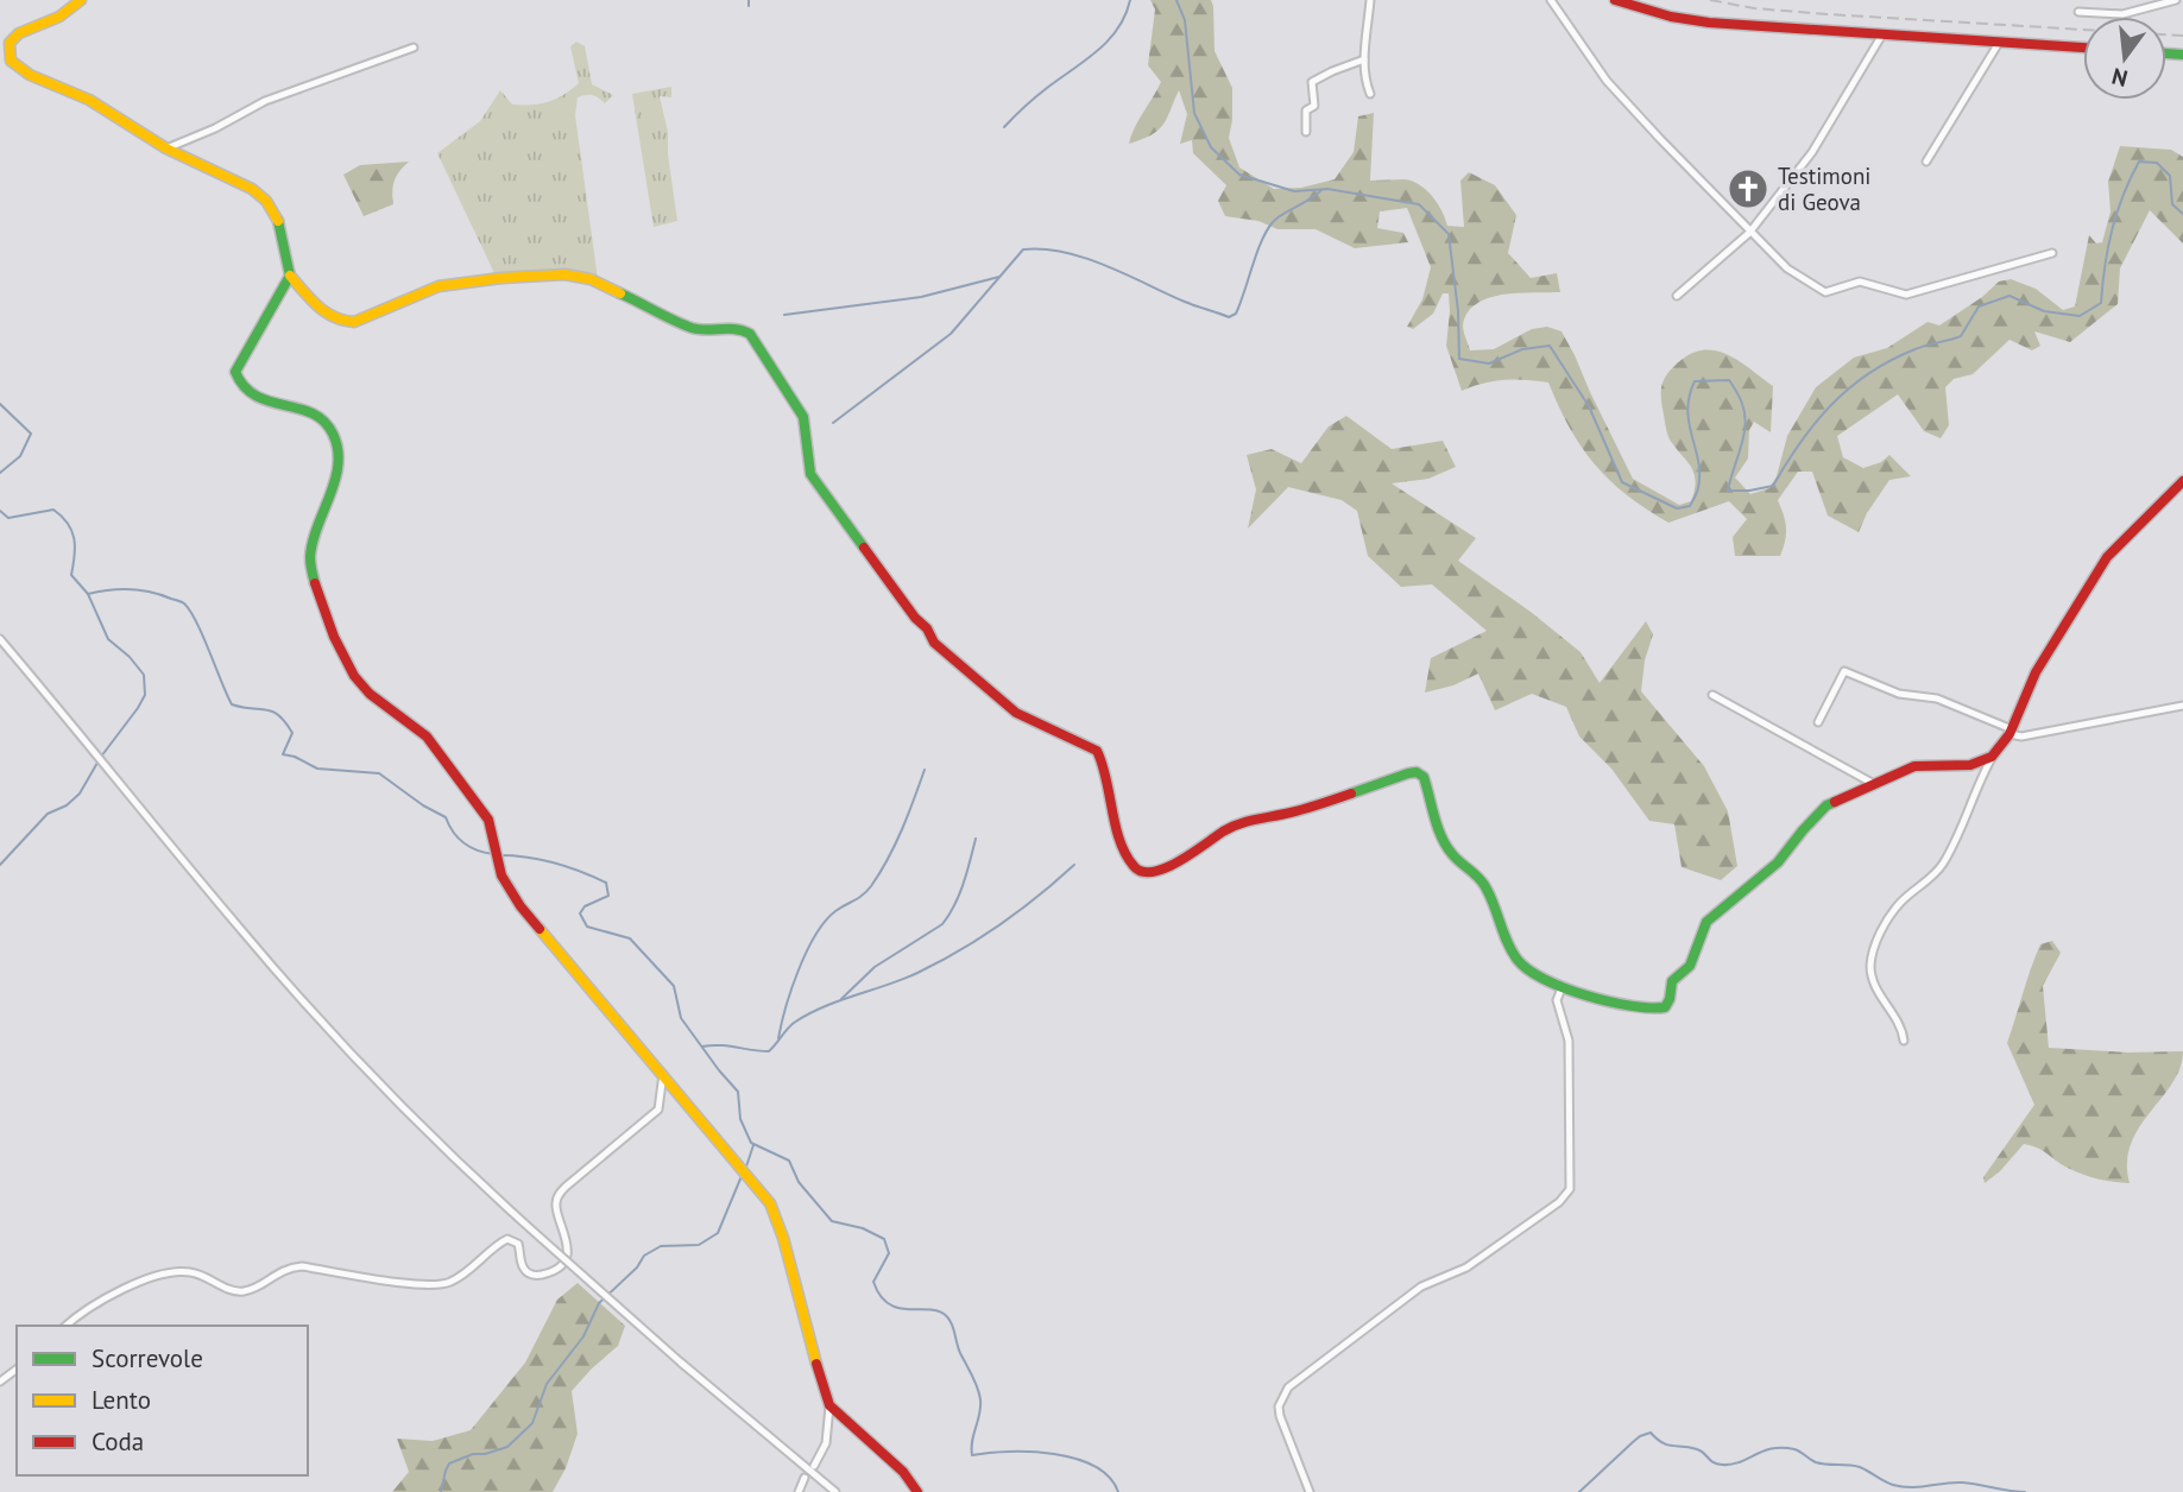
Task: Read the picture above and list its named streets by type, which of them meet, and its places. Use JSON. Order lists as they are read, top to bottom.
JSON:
{
  "places": {
    "church": ["Testimoni di Geova"]
  },
  "legend": ["Scorrevole", "Lento", "Coda"],
  "north": "bottom"
}
